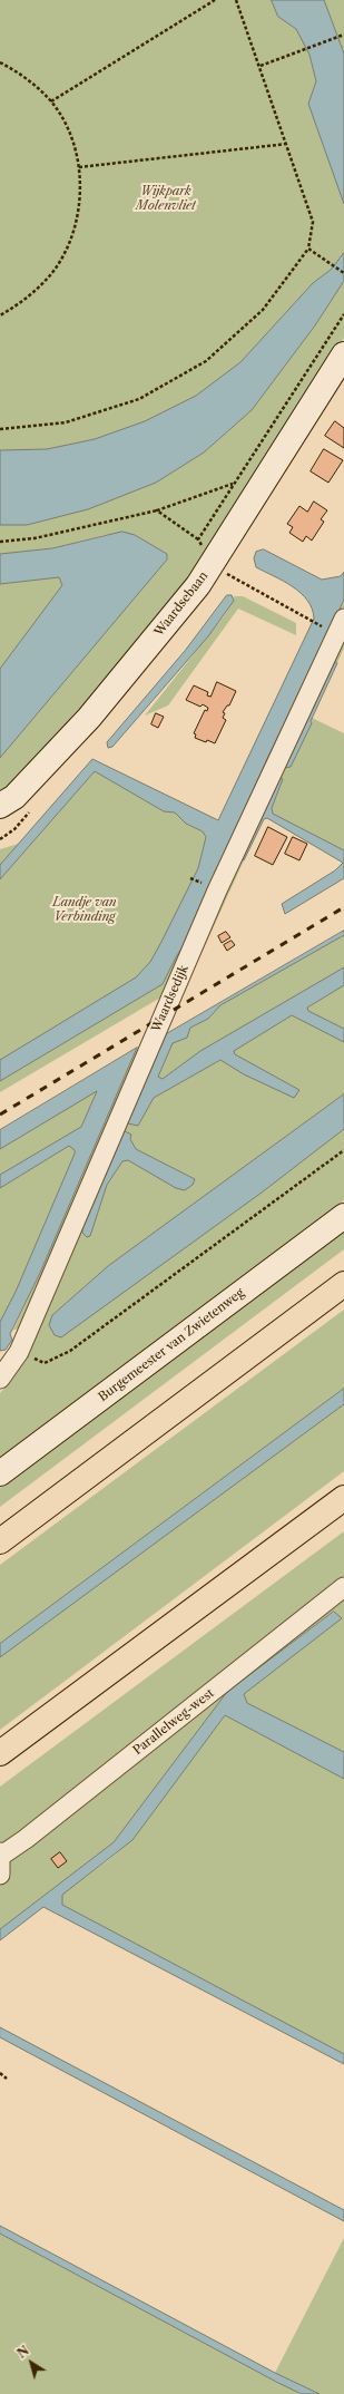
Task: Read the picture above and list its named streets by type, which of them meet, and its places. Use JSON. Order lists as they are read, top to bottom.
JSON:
{
  "streets": {
    "street": [
      "Waardsebaan",
      "Waardsedijk",
      "Burgemeester van Zwietenweg",
      "Parallelweg-west"
    ]
  },
  "parks": ["Wijkpark Molenvliet", "Landje van Verbinding"],
  "north": "top left"
}
